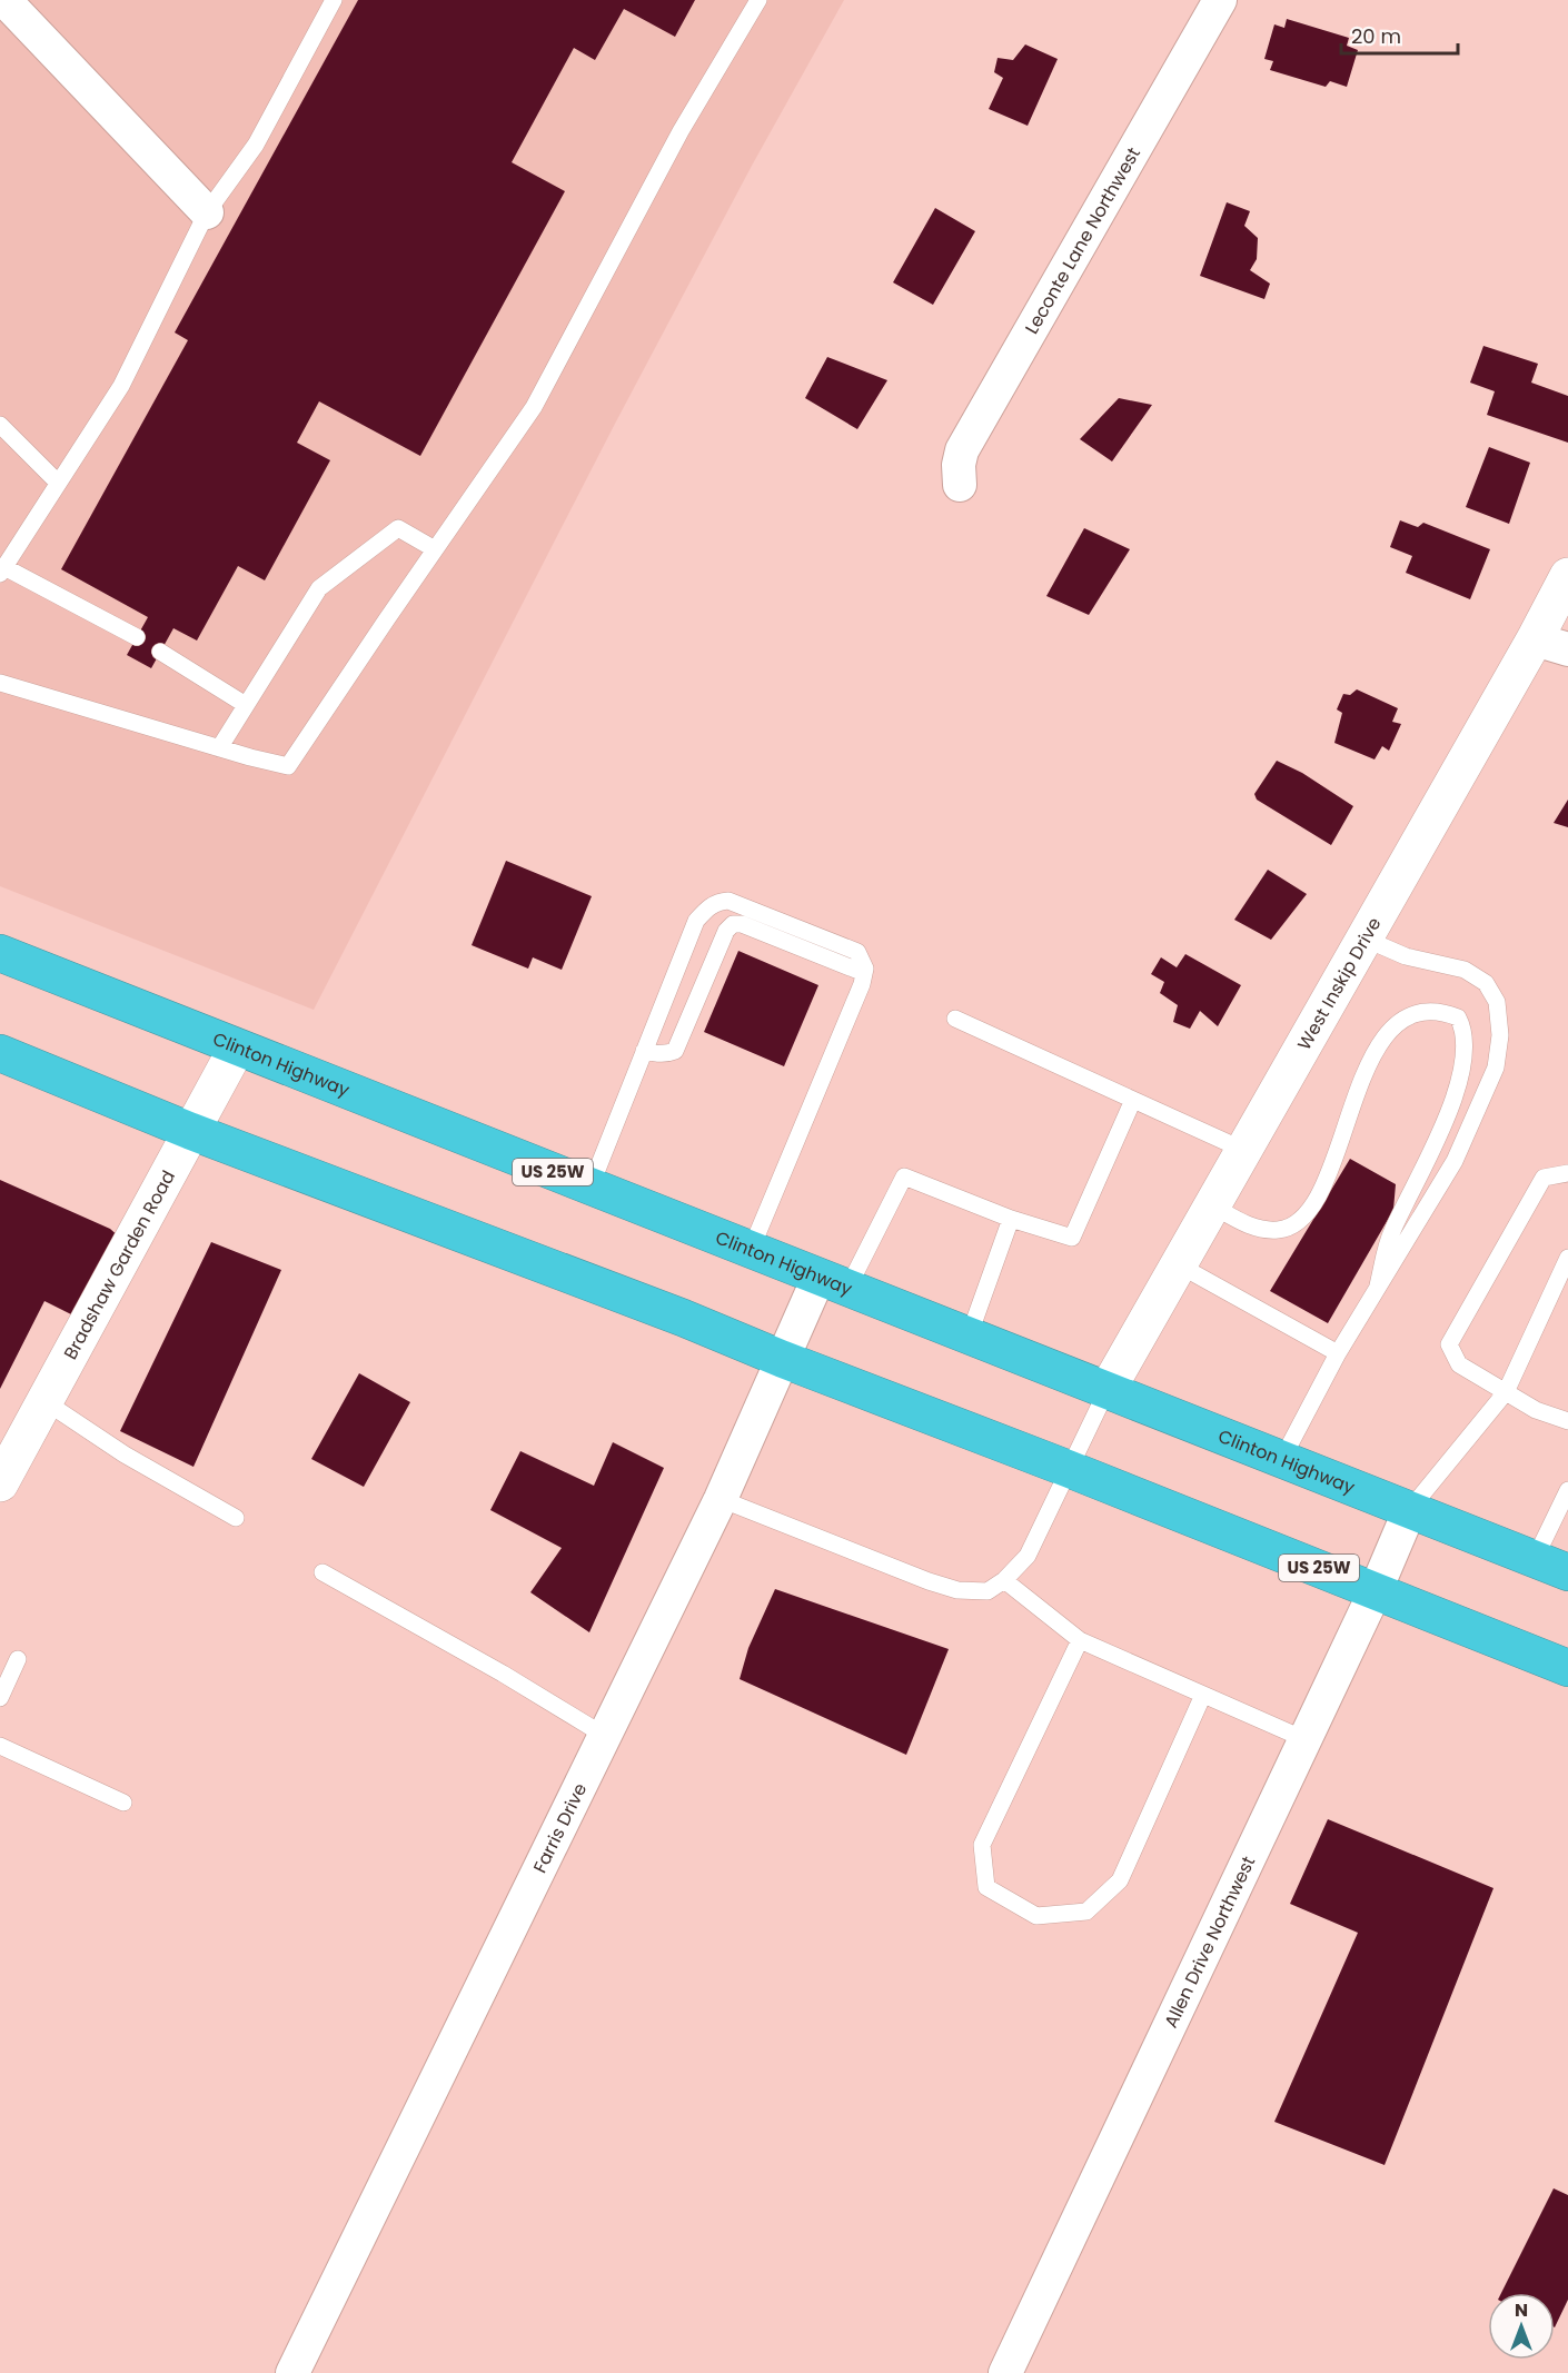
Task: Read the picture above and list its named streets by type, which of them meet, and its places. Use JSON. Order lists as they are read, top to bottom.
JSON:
{
  "streets": {
    "highway": ["Clinton Highway", "US 25W"],
    "street": [
      "Leconte Lane Northwest",
      "West Inskip Drive",
      "Bradshaw Garden Road",
      "Farris Drive",
      "Allen Drive Northwest"
    ]
  },
  "crossings": [
    ["West Inskip Drive", "Clinton Highway"],
    ["Clinton Highway", "Bradshaw Garden Road"],
    ["Clinton Highway", "Farris Drive"],
    ["Clinton Highway", "Allen Drive Northwest"],
    ["US 25W", "Bradshaw Garden Road"],
    ["US 25W", "Farris Drive"],
    ["US 25W", "Allen Drive Northwest"]
  ],
  "scale_bar": "20 m",
  "north": "top"
}
